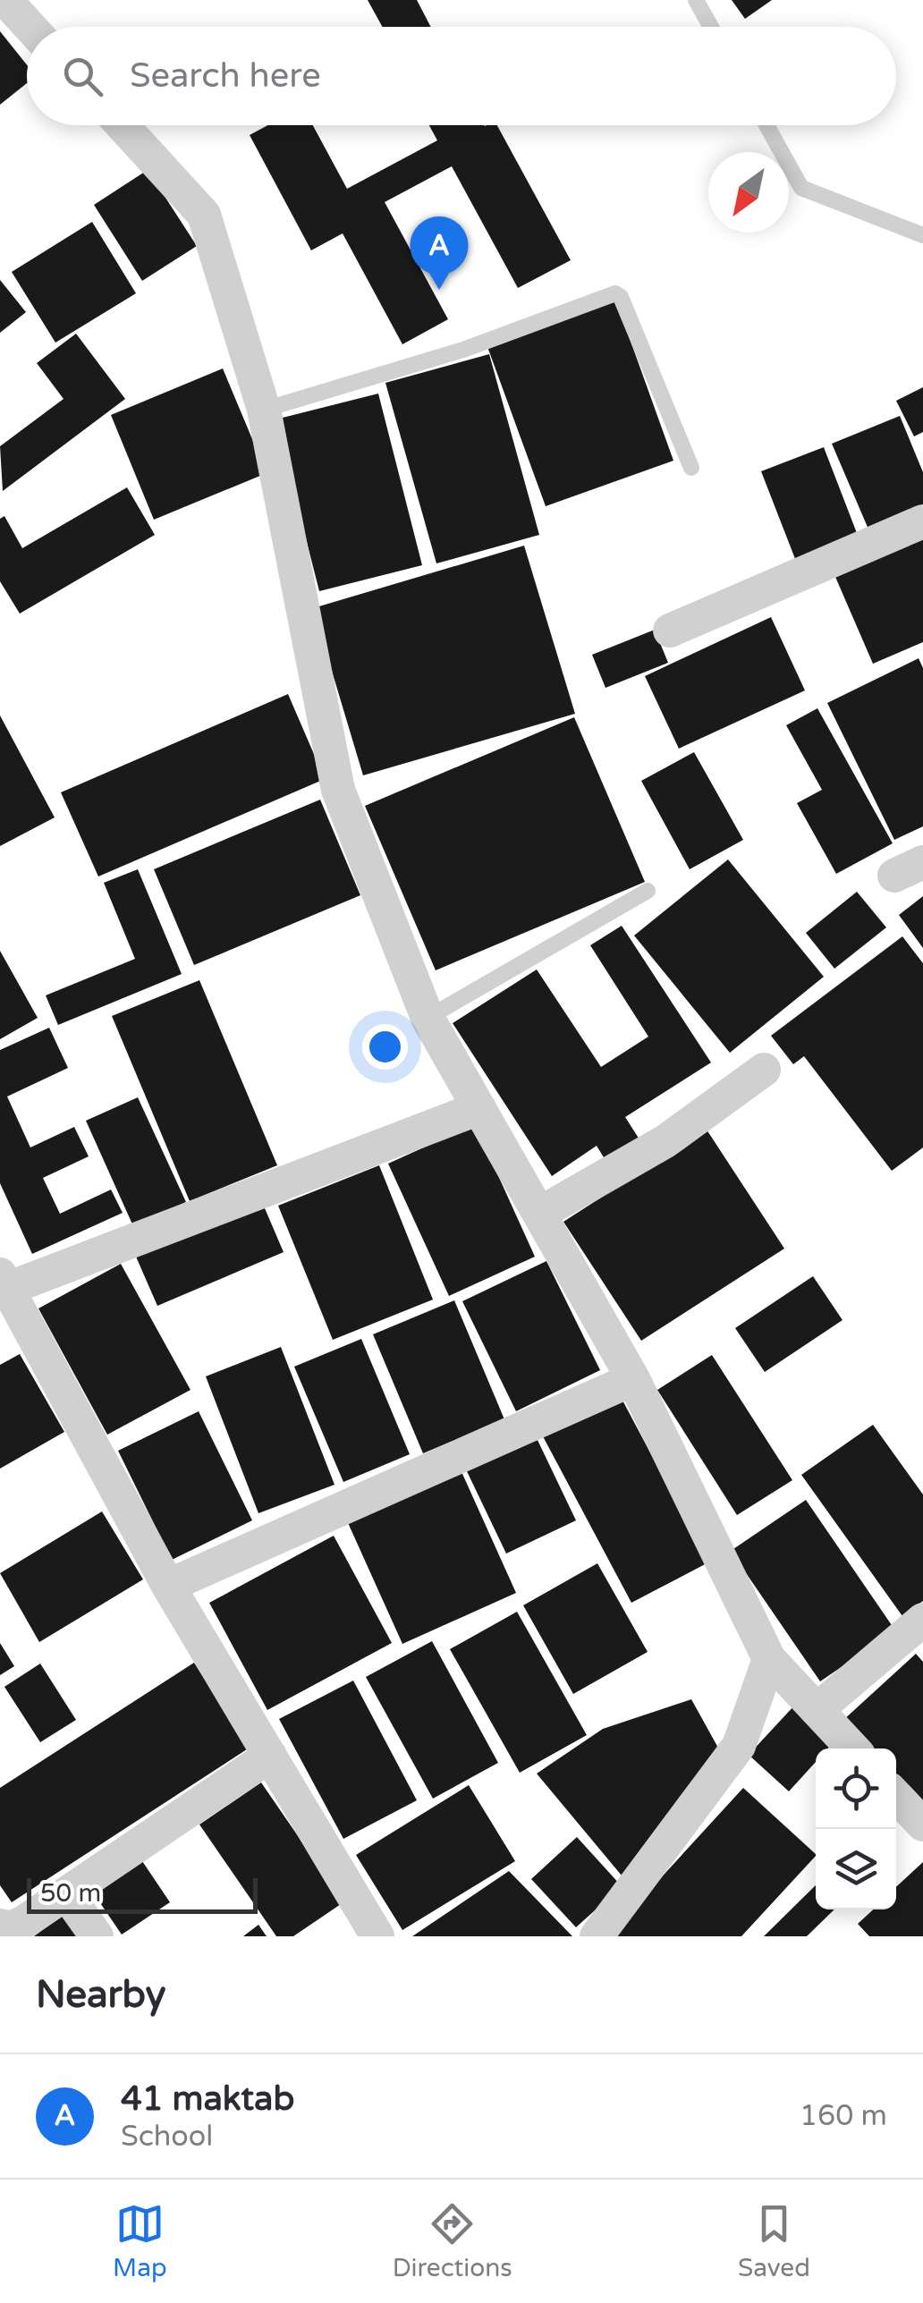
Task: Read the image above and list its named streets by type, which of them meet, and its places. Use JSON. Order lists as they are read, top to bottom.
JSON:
{
  "scale_bar": "50 m",
  "north": "bottom left",
  "page": {
    "search": "Search here",
    "pins": "A",
    "scale": "50 m",
    "heading": "Nearby",
    "list": [
      {
        "mark": "A",
        "name": "41 maktab",
        "note": "School",
        "value": "160 m"
      }
    ],
    "nav": ["Map", "Directions", "Saved"]
  }
}
